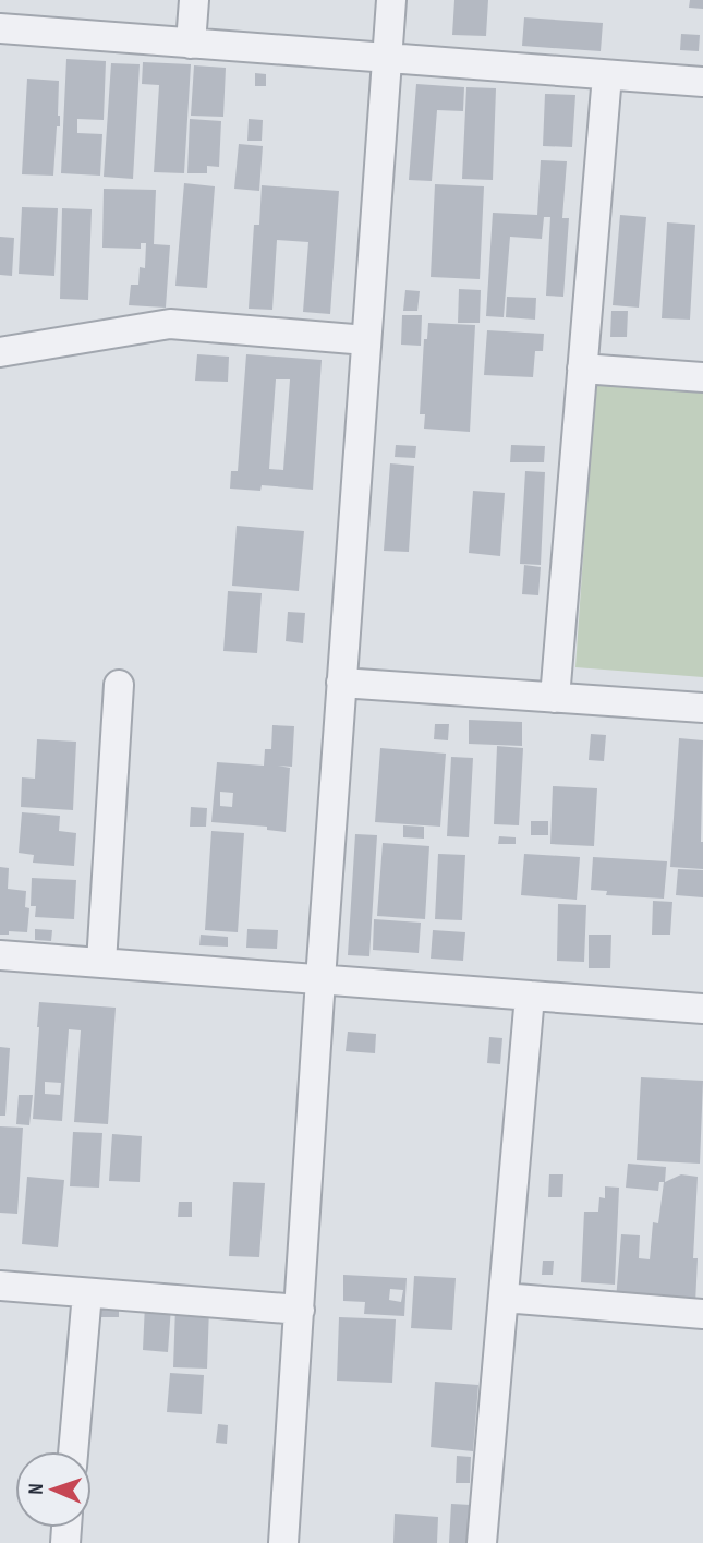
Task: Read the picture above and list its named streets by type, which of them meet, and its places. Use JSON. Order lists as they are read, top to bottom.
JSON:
{
  "north": "left"
}
